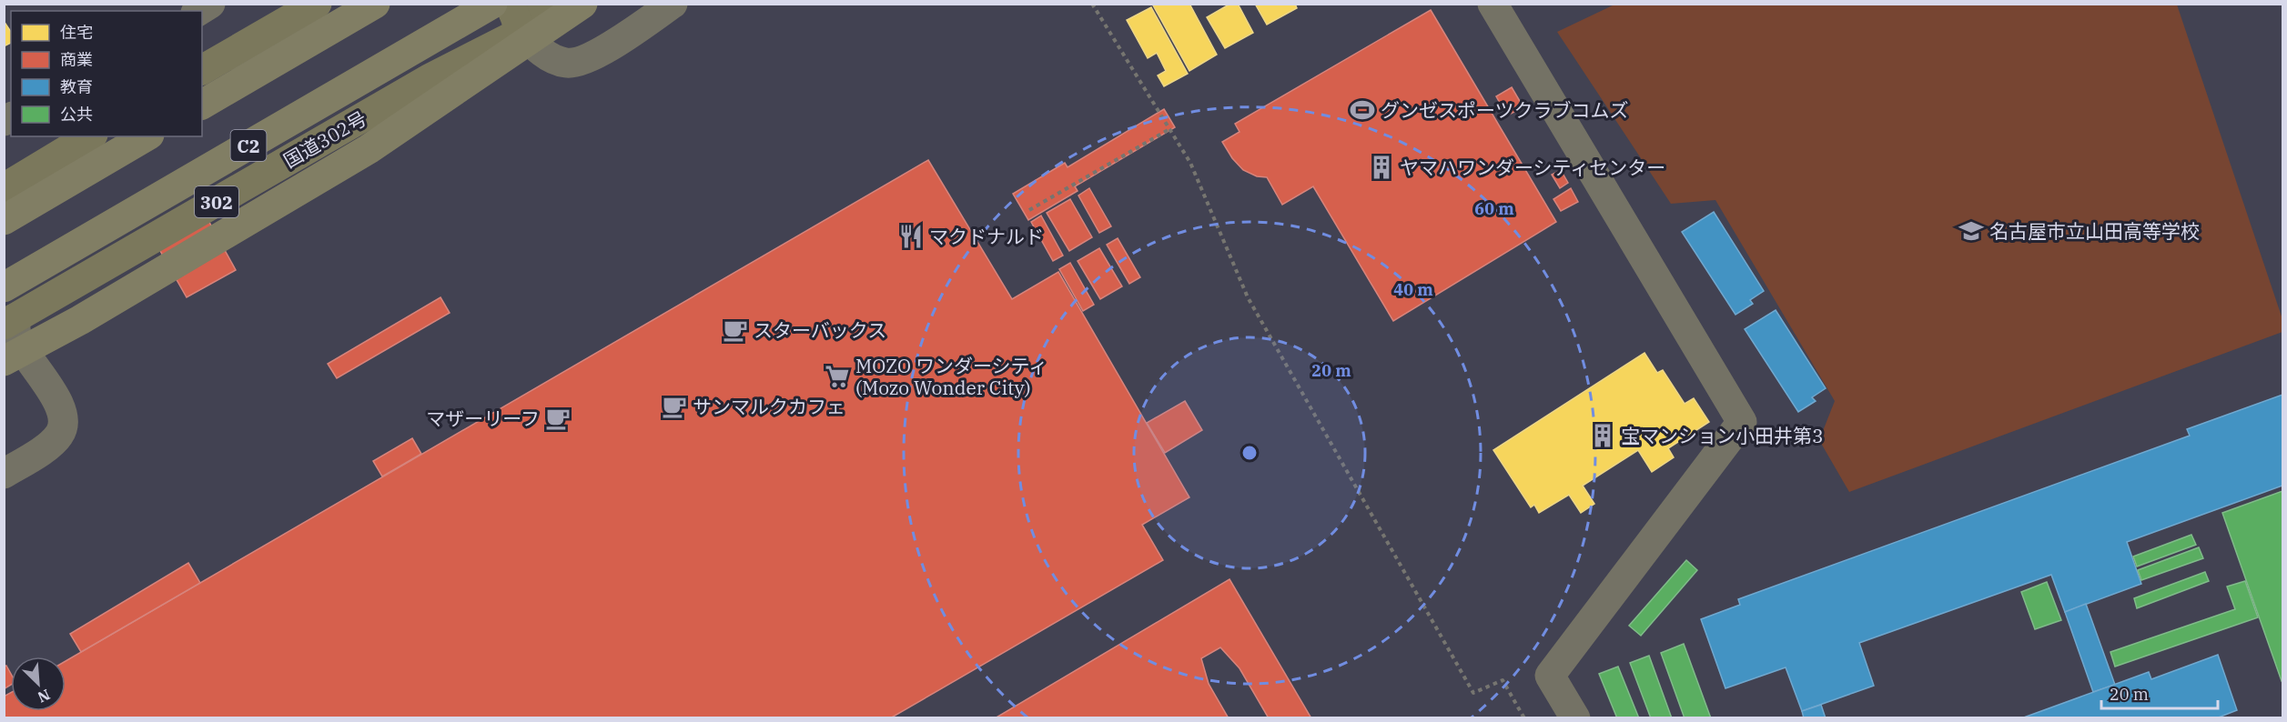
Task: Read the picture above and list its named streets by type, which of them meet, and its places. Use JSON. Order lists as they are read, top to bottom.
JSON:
{
  "streets": {
    "highway": ["国道302号", "C2", "302"]
  },
  "places": {
    "sports": ["グンゼスポーツクラブコムズ"],
    "building": ["ヤマハワンダーシティセンター", "宝マンション小田井第3"],
    "school or university": ["名古屋市立山田高等学校"],
    "restaurant": ["マクドナルド"],
    "cafe": ["スターバックス", "サンマルクカフェ", "マザーリーフ"],
    "supermarket": ["MOZO ワンダーシティ (Mozo Wonder City)"]
  },
  "legend": [
    "住宅",
    "商業",
    "教育",
    "公共"
  ],
  "scale_bar": "20 m",
  "north": "bottom right",
  "rings": ["60 m", "40 m", "20 m"]
}
